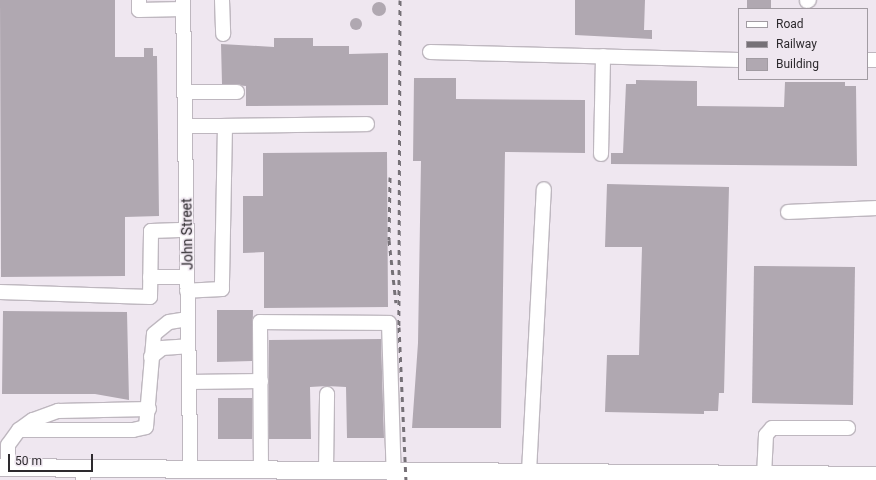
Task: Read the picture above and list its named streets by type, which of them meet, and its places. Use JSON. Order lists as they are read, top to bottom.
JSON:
{
  "streets": {
    "street": ["John Street"]
  },
  "legend": ["Road", "Railway", "Building"],
  "scale_bar": "50 m"
}
